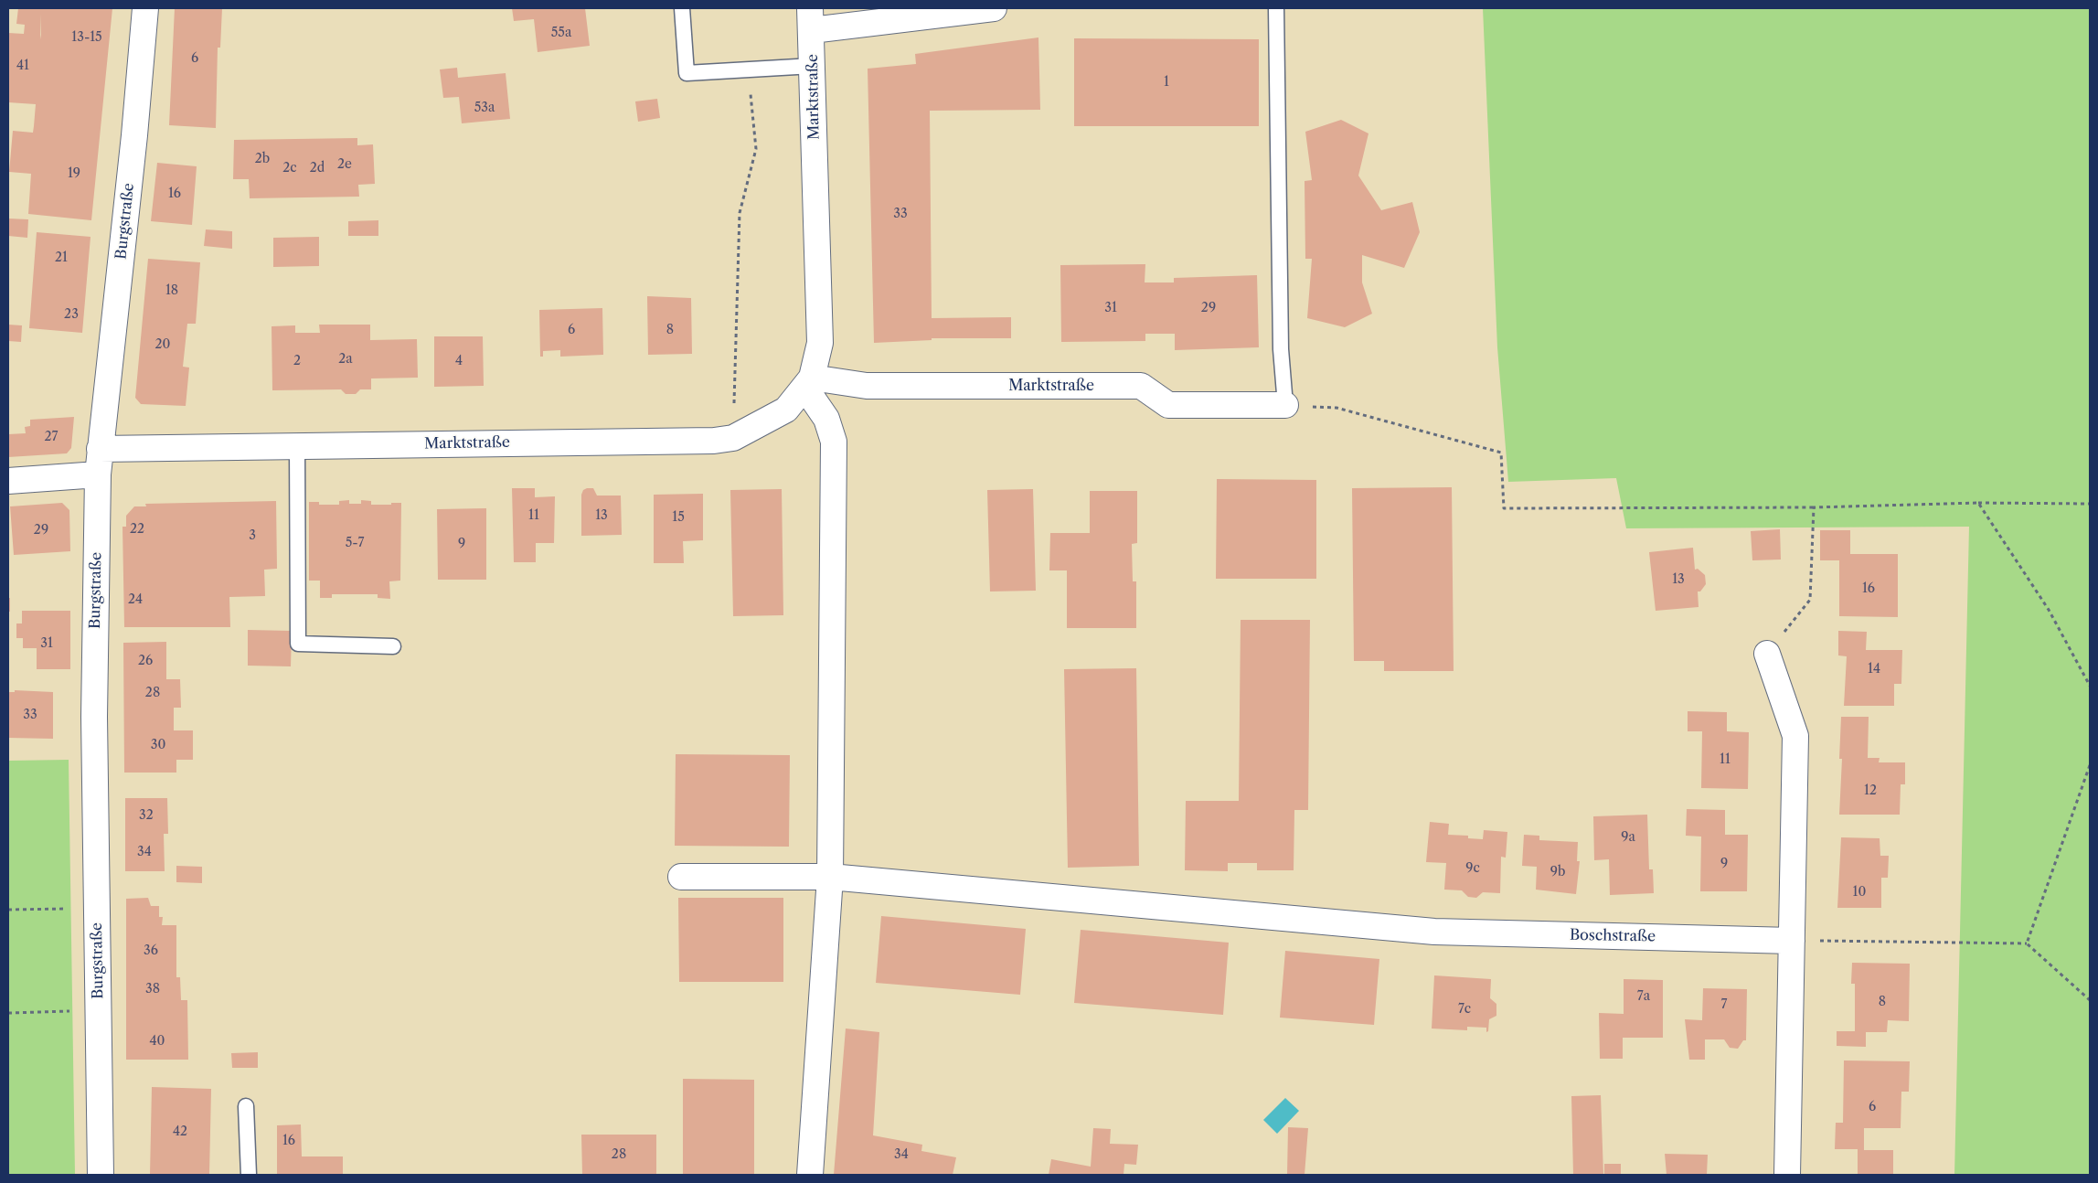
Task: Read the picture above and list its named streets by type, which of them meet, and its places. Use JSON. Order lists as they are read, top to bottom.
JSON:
{
  "streets": {
    "street": ["Marktstraße", "Burgstraße", "Boschstraße"]
  },
  "crossings": [
    ["Marktstraße", "Burgstraße"]
  ],
  "house_numbers": [
    "55a",
    "13-15",
    "6",
    "41",
    "1",
    "53a",
    "2b",
    "2e",
    "2c",
    "2d",
    "19",
    "16",
    "33",
    "21",
    "18",
    "31",
    "29",
    "23",
    "6",
    "8",
    "20",
    "2a",
    "2",
    "4",
    "27",
    "11",
    "13",
    "15",
    "22",
    "29",
    "3",
    "5-7",
    "9",
    "13",
    "16",
    "24",
    "31",
    "26",
    "14",
    "28",
    "33",
    "30",
    "11",
    "12",
    "32",
    "9a",
    "34",
    "9",
    "9c",
    "9b",
    "10",
    "36",
    "38",
    "7a",
    "8",
    "7",
    "7c",
    "40",
    "6",
    "42",
    "16",
    "28",
    "34"
  ]
}
